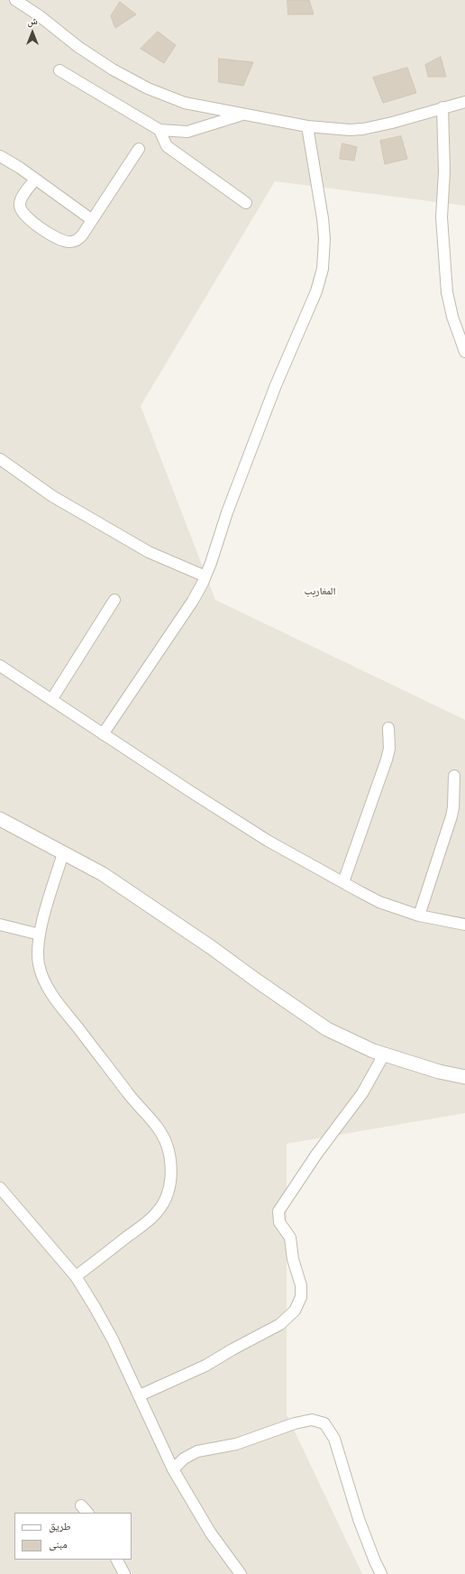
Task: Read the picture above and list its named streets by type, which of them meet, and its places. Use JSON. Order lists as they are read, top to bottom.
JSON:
{
  "districts": ["المغاريب"],
  "legend": ["طريق", "مبنى"],
  "north": "top"
}
